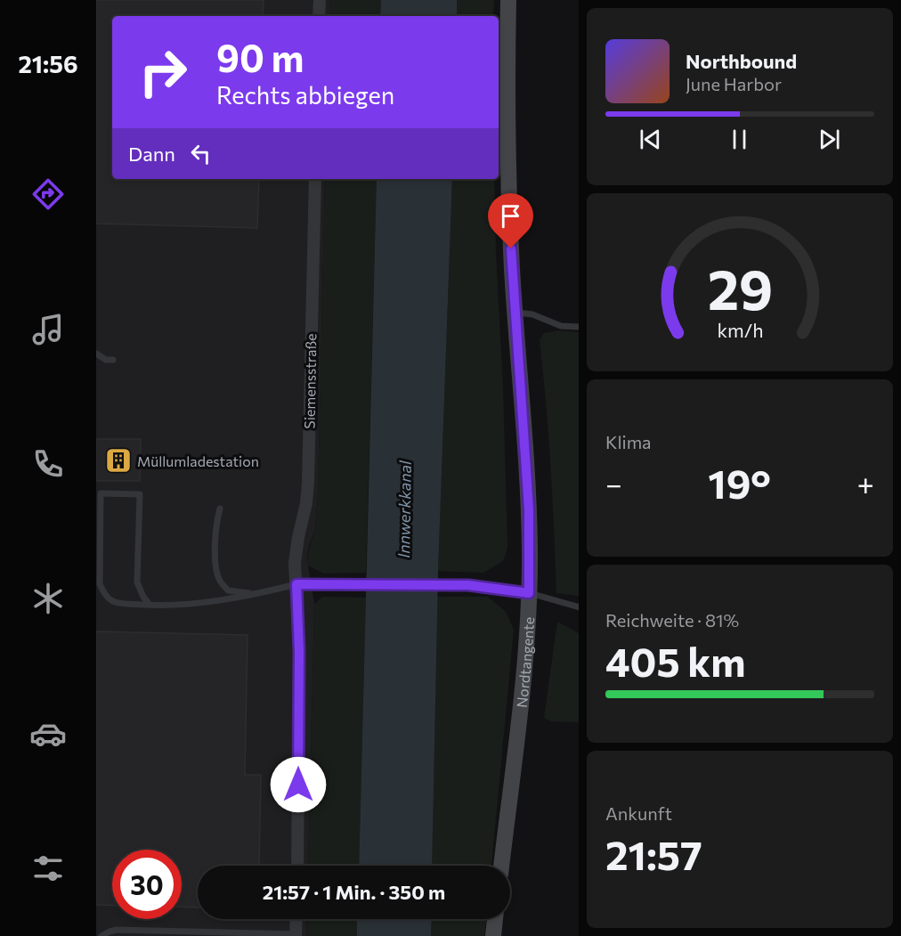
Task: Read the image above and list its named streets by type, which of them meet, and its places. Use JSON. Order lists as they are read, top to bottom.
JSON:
{
  "streets": {
    "main road": ["Nordtangente"],
    "street": ["Siemensstraße"]
  },
  "water": ["Innwerkkanal"],
  "places": {
    "building": ["Müllumladestation"]
  },
  "page": {
    "tabs": "21:56",
    "turn": ["90 m", "Rechts abbiegen"],
    "song": ["Northbound", "June Harbor"],
    "then": "Dann",
    "tile": [
      "Klima",
      ["Reichweite · 81%", "405 km"],
      ["Ankunft", "21:57"]
    ],
    "heat": ["−", "19°", "+"],
    "limit": "30",
    "trip": "21:57 · 1 Min. · 350 m",
    "gauge": ["29", "km/h"]
  }
}
